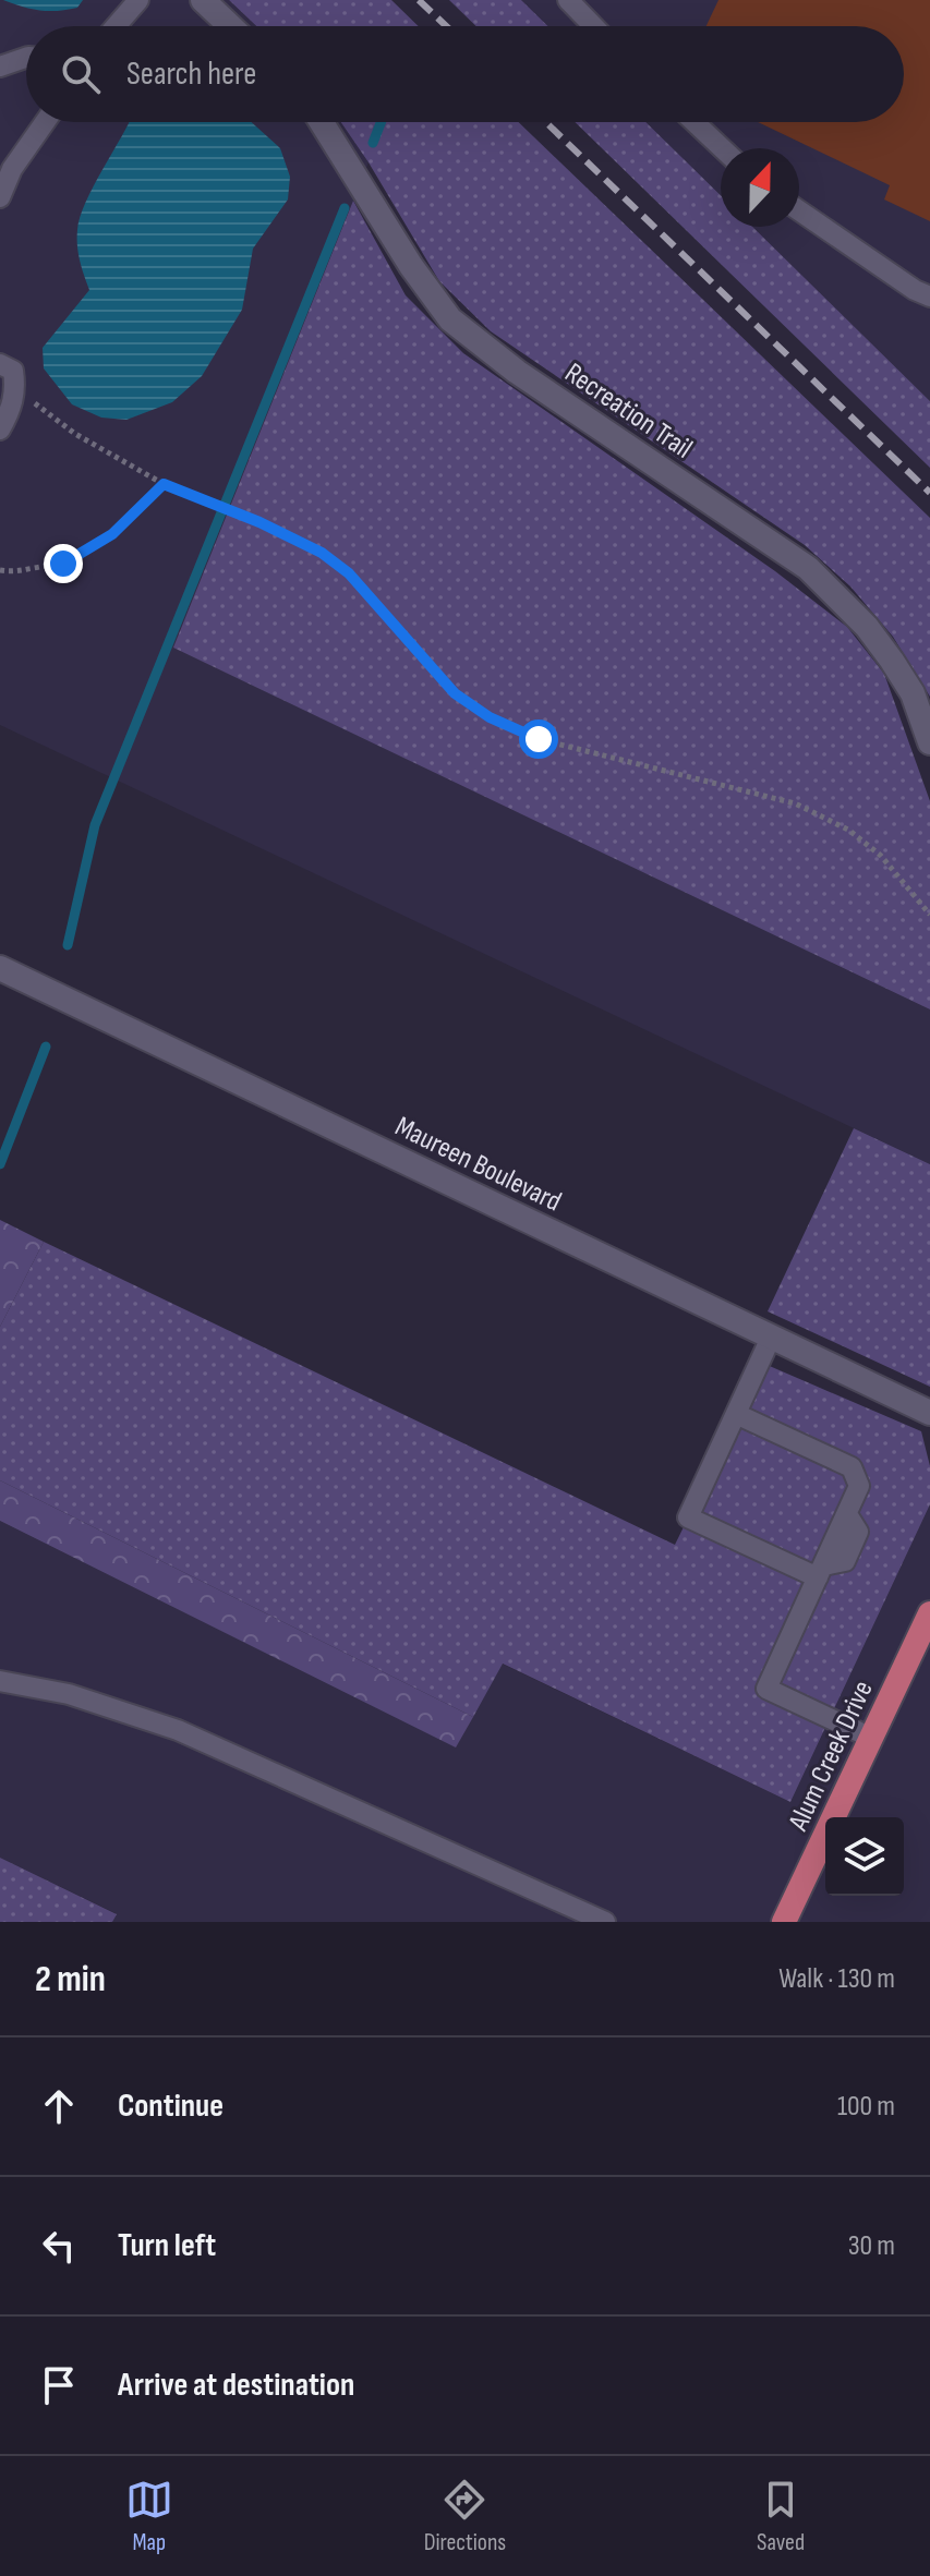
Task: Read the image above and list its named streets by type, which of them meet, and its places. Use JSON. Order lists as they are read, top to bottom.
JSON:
{
  "streets": {
    "main road": ["Alum Creek Drive"],
    "street": ["Recreation Trail", "Maureen Boulevard"]
  },
  "north": "top",
  "page": {
    "search": "Search here",
    "heading": ["2 min", "Walk · 130 m"],
    "list": [
      ["Continue", "100 m"],
      ["Turn left", "30 m"],
      "Arrive at destination"
    ],
    "nav": ["Map", "Directions", "Saved"]
  }
}
